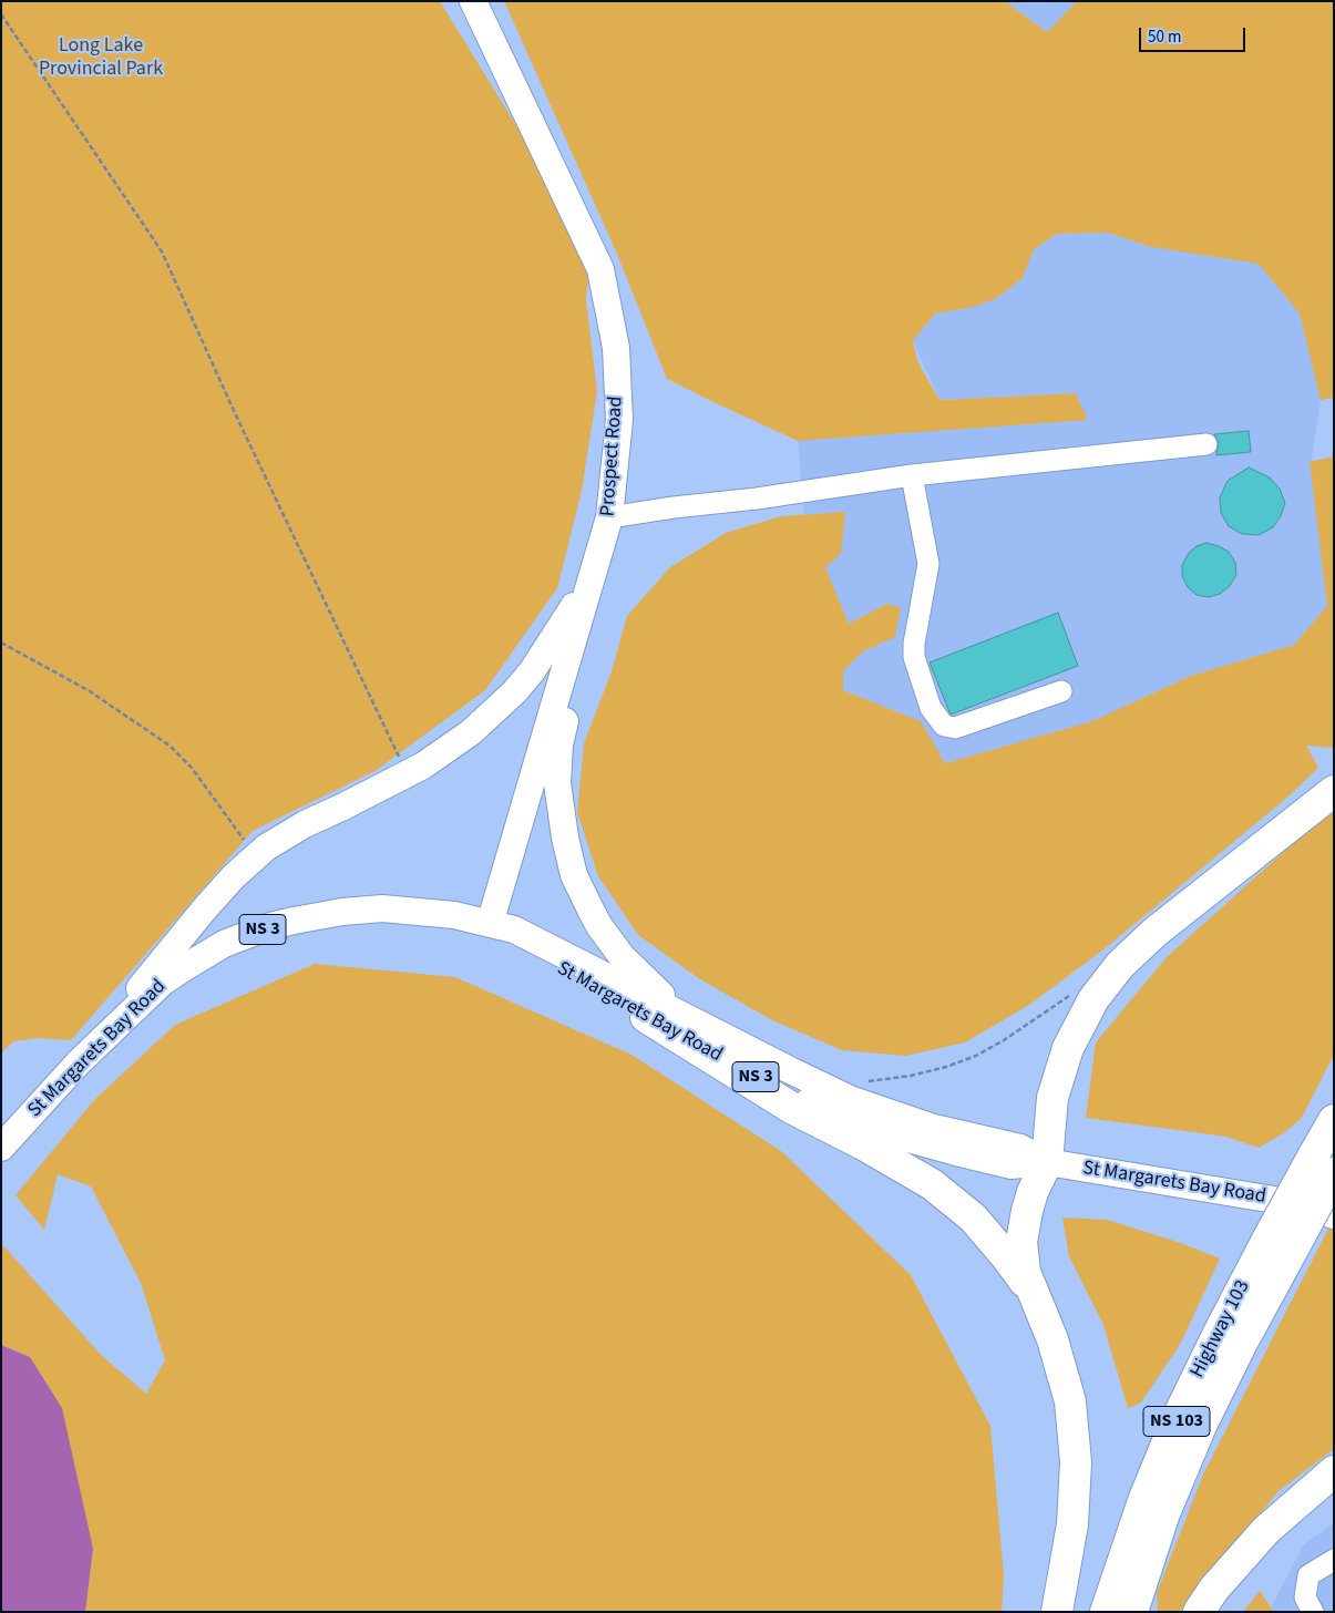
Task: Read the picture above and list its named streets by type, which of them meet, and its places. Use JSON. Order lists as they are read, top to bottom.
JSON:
{
  "streets": {
    "highway": ["Highway 103", "NS 103"],
    "main road": ["Prospect Road", "NS 3", "St Margarets Bay Road"]
  },
  "crossings": [
    ["Prospect Road", "St Margarets Bay Road"]
  ],
  "parks": ["Long Lake Provincial Park"],
  "scale_bar": "50 m"
}
